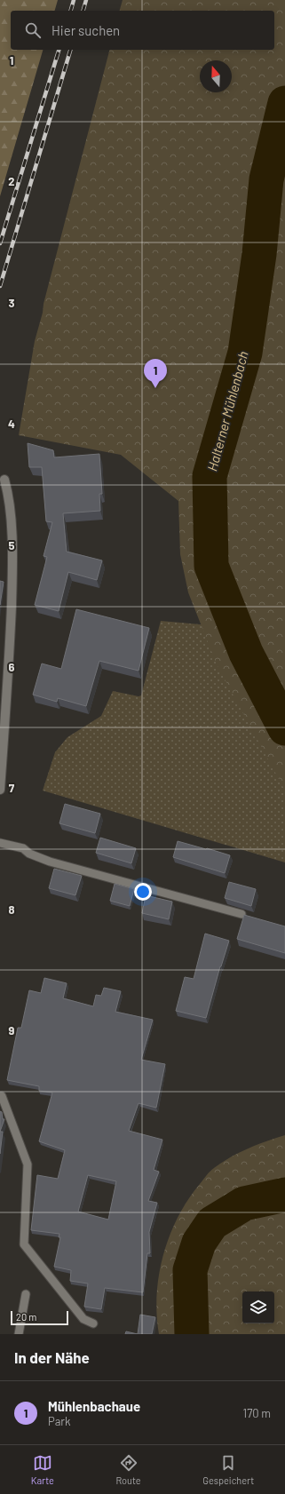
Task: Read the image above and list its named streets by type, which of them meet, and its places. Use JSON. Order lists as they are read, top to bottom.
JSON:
{
  "water": ["Halterner Mühlenbach"],
  "scale_bar": "20 m",
  "north": "top",
  "page": {
    "search": "Hier suchen",
    "pins": "1",
    "scale": "20 m",
    "heading": "In der Nähe",
    "list": [
      {
        "mark": "1",
        "name": "Mühlenbachaue",
        "note": "Park",
        "value": "170 m"
      }
    ],
    "nav": ["Karte", "Route", "Gespeichert"]
  },
  "grid": {
    "rows": [
      "1",
      "2",
      "3",
      "4",
      "5",
      "6",
      "7",
      "8",
      "9"
    ]
  }
}
